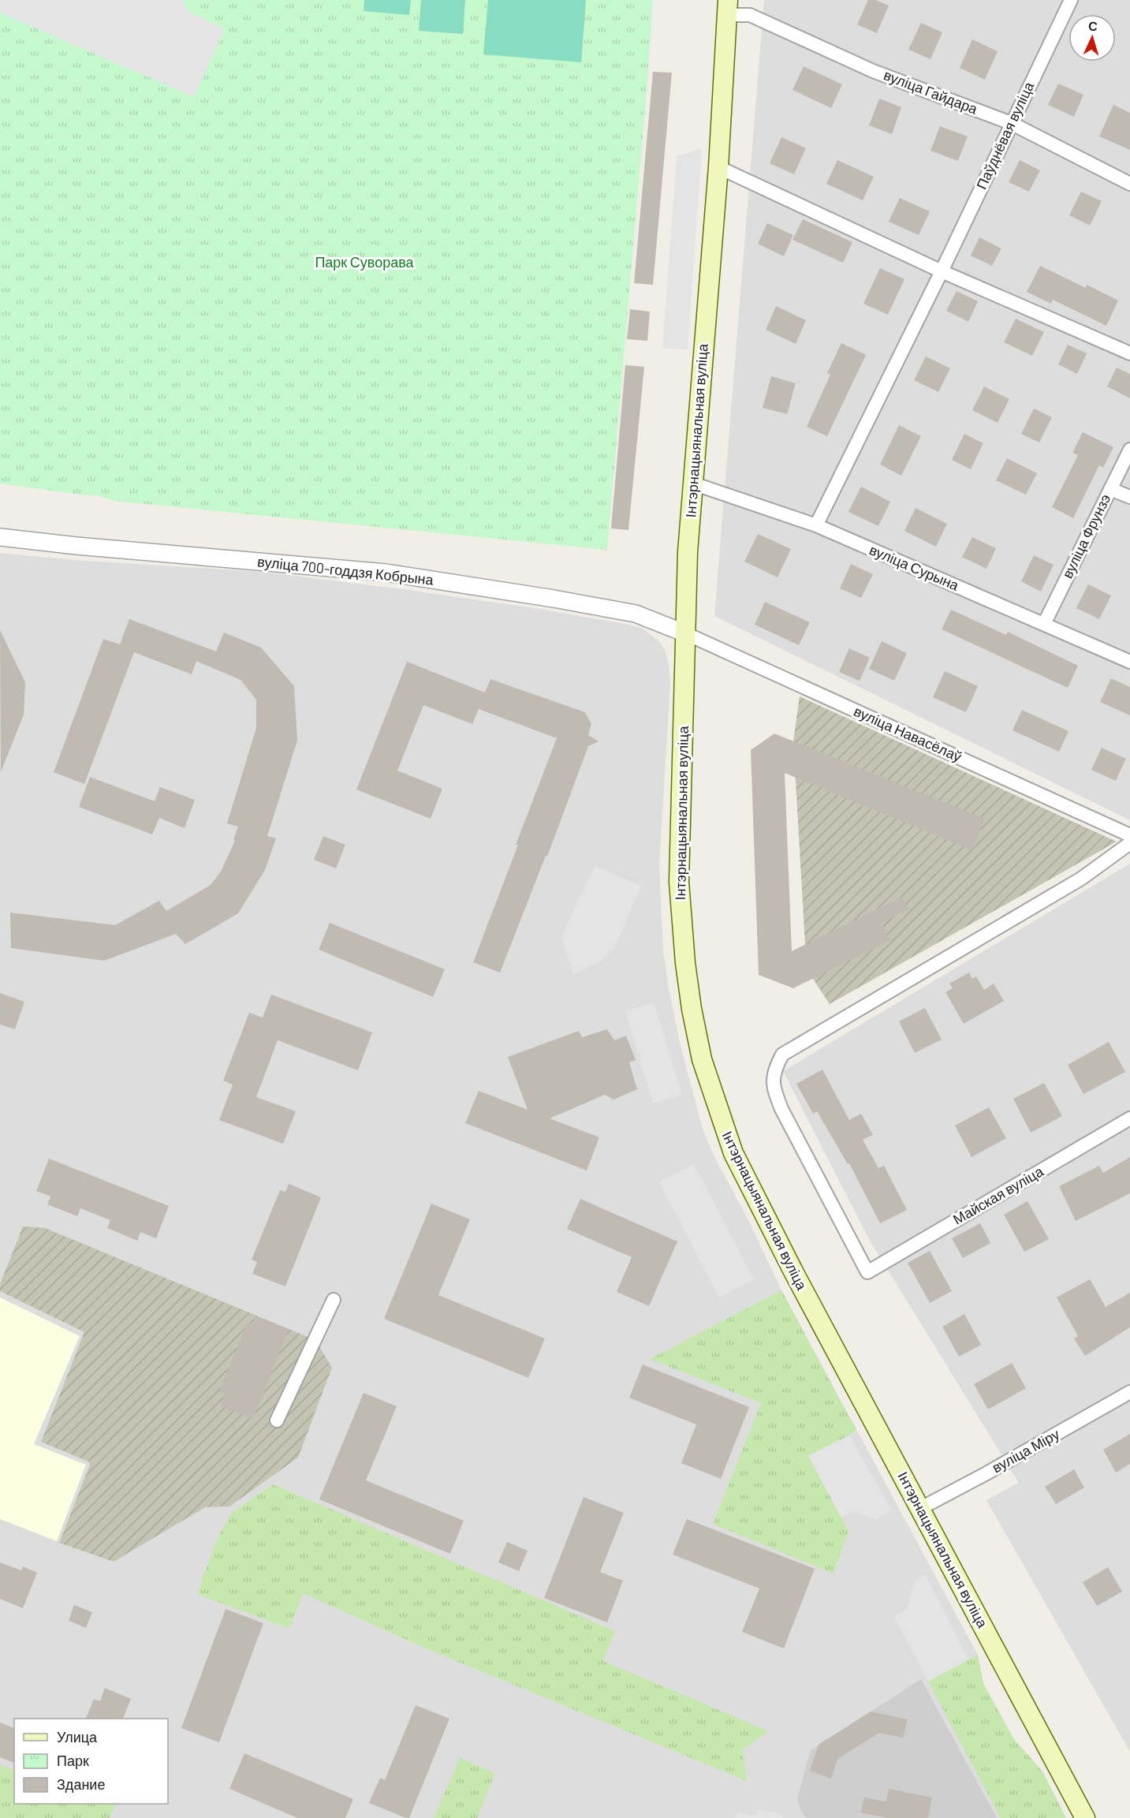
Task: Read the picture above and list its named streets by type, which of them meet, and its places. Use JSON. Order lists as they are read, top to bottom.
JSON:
{
  "streets": {
    "main road": ["Інтэрнацыянальная вуліца"],
    "street": [
      "вуліца Гайдара",
      "Паўднёвая вуліца",
      "вуліца Фрунзэ",
      "вуліца Сурына",
      "вуліца 700-годдзя Кобрына",
      "вуліца Навасёлаў",
      "Майская вуліца",
      "вуліца Міру"
    ]
  },
  "crossings": [
    ["вуліца Гайдара", "Паўднёвая вуліца"],
    ["вуліца Гайдара", "Інтэрнацыянальная вуліца"],
    ["Паўднёвая вуліца", "вуліца Сурына"],
    ["Інтэрнацыянальная вуліца", "вуліца Сурына"],
    ["Інтэрнацыянальная вуліца", "вуліца 700-годдзя Кобрына"],
    ["Інтэрнацыянальная вуліца", "вуліца Навасёлаў"],
    ["Інтэрнацыянальная вуліца", "вуліца Міру"],
    ["вуліца Фрунзэ", "вуліца Сурына"],
    ["вуліца 700-годдзя Кобрына", "вуліца Навасёлаў"]
  ],
  "parks": ["Парк Суворава"],
  "legend": ["Улица", "Парк", "Здание"],
  "north": "top"
}
